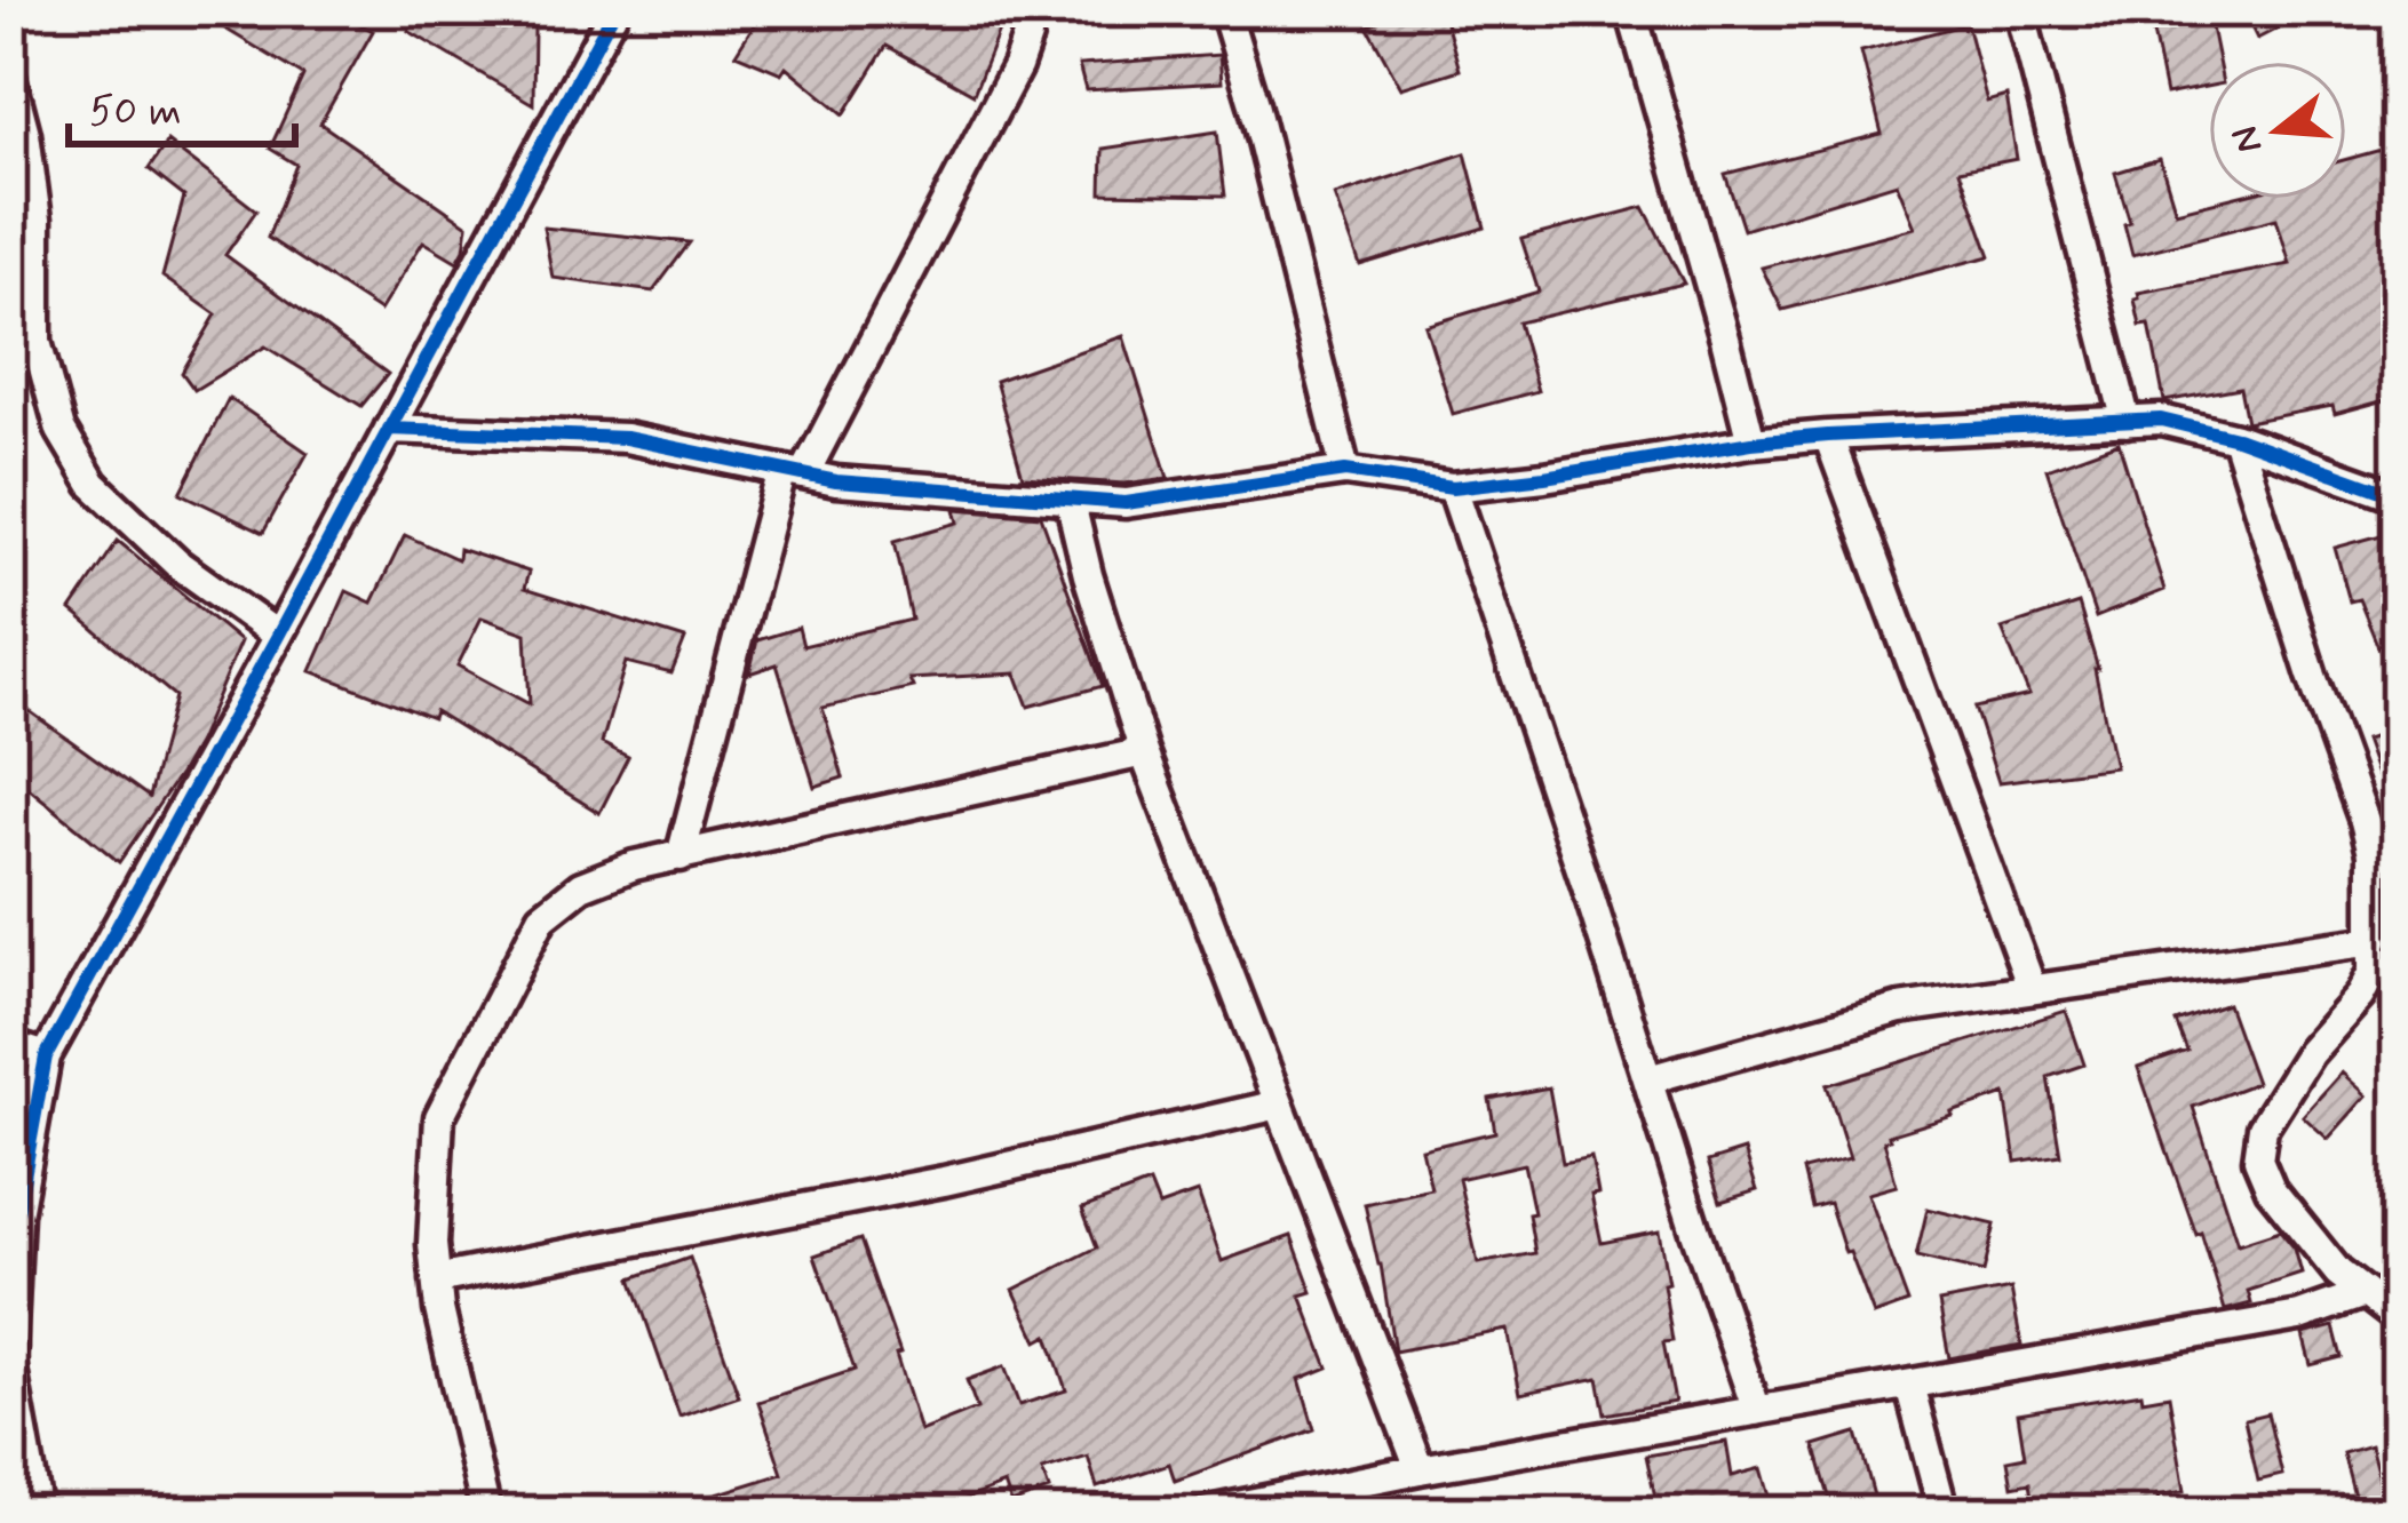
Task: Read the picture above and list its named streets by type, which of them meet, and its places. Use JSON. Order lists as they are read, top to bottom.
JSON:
{
  "scale_bar": "50 m",
  "north": "left"
}
